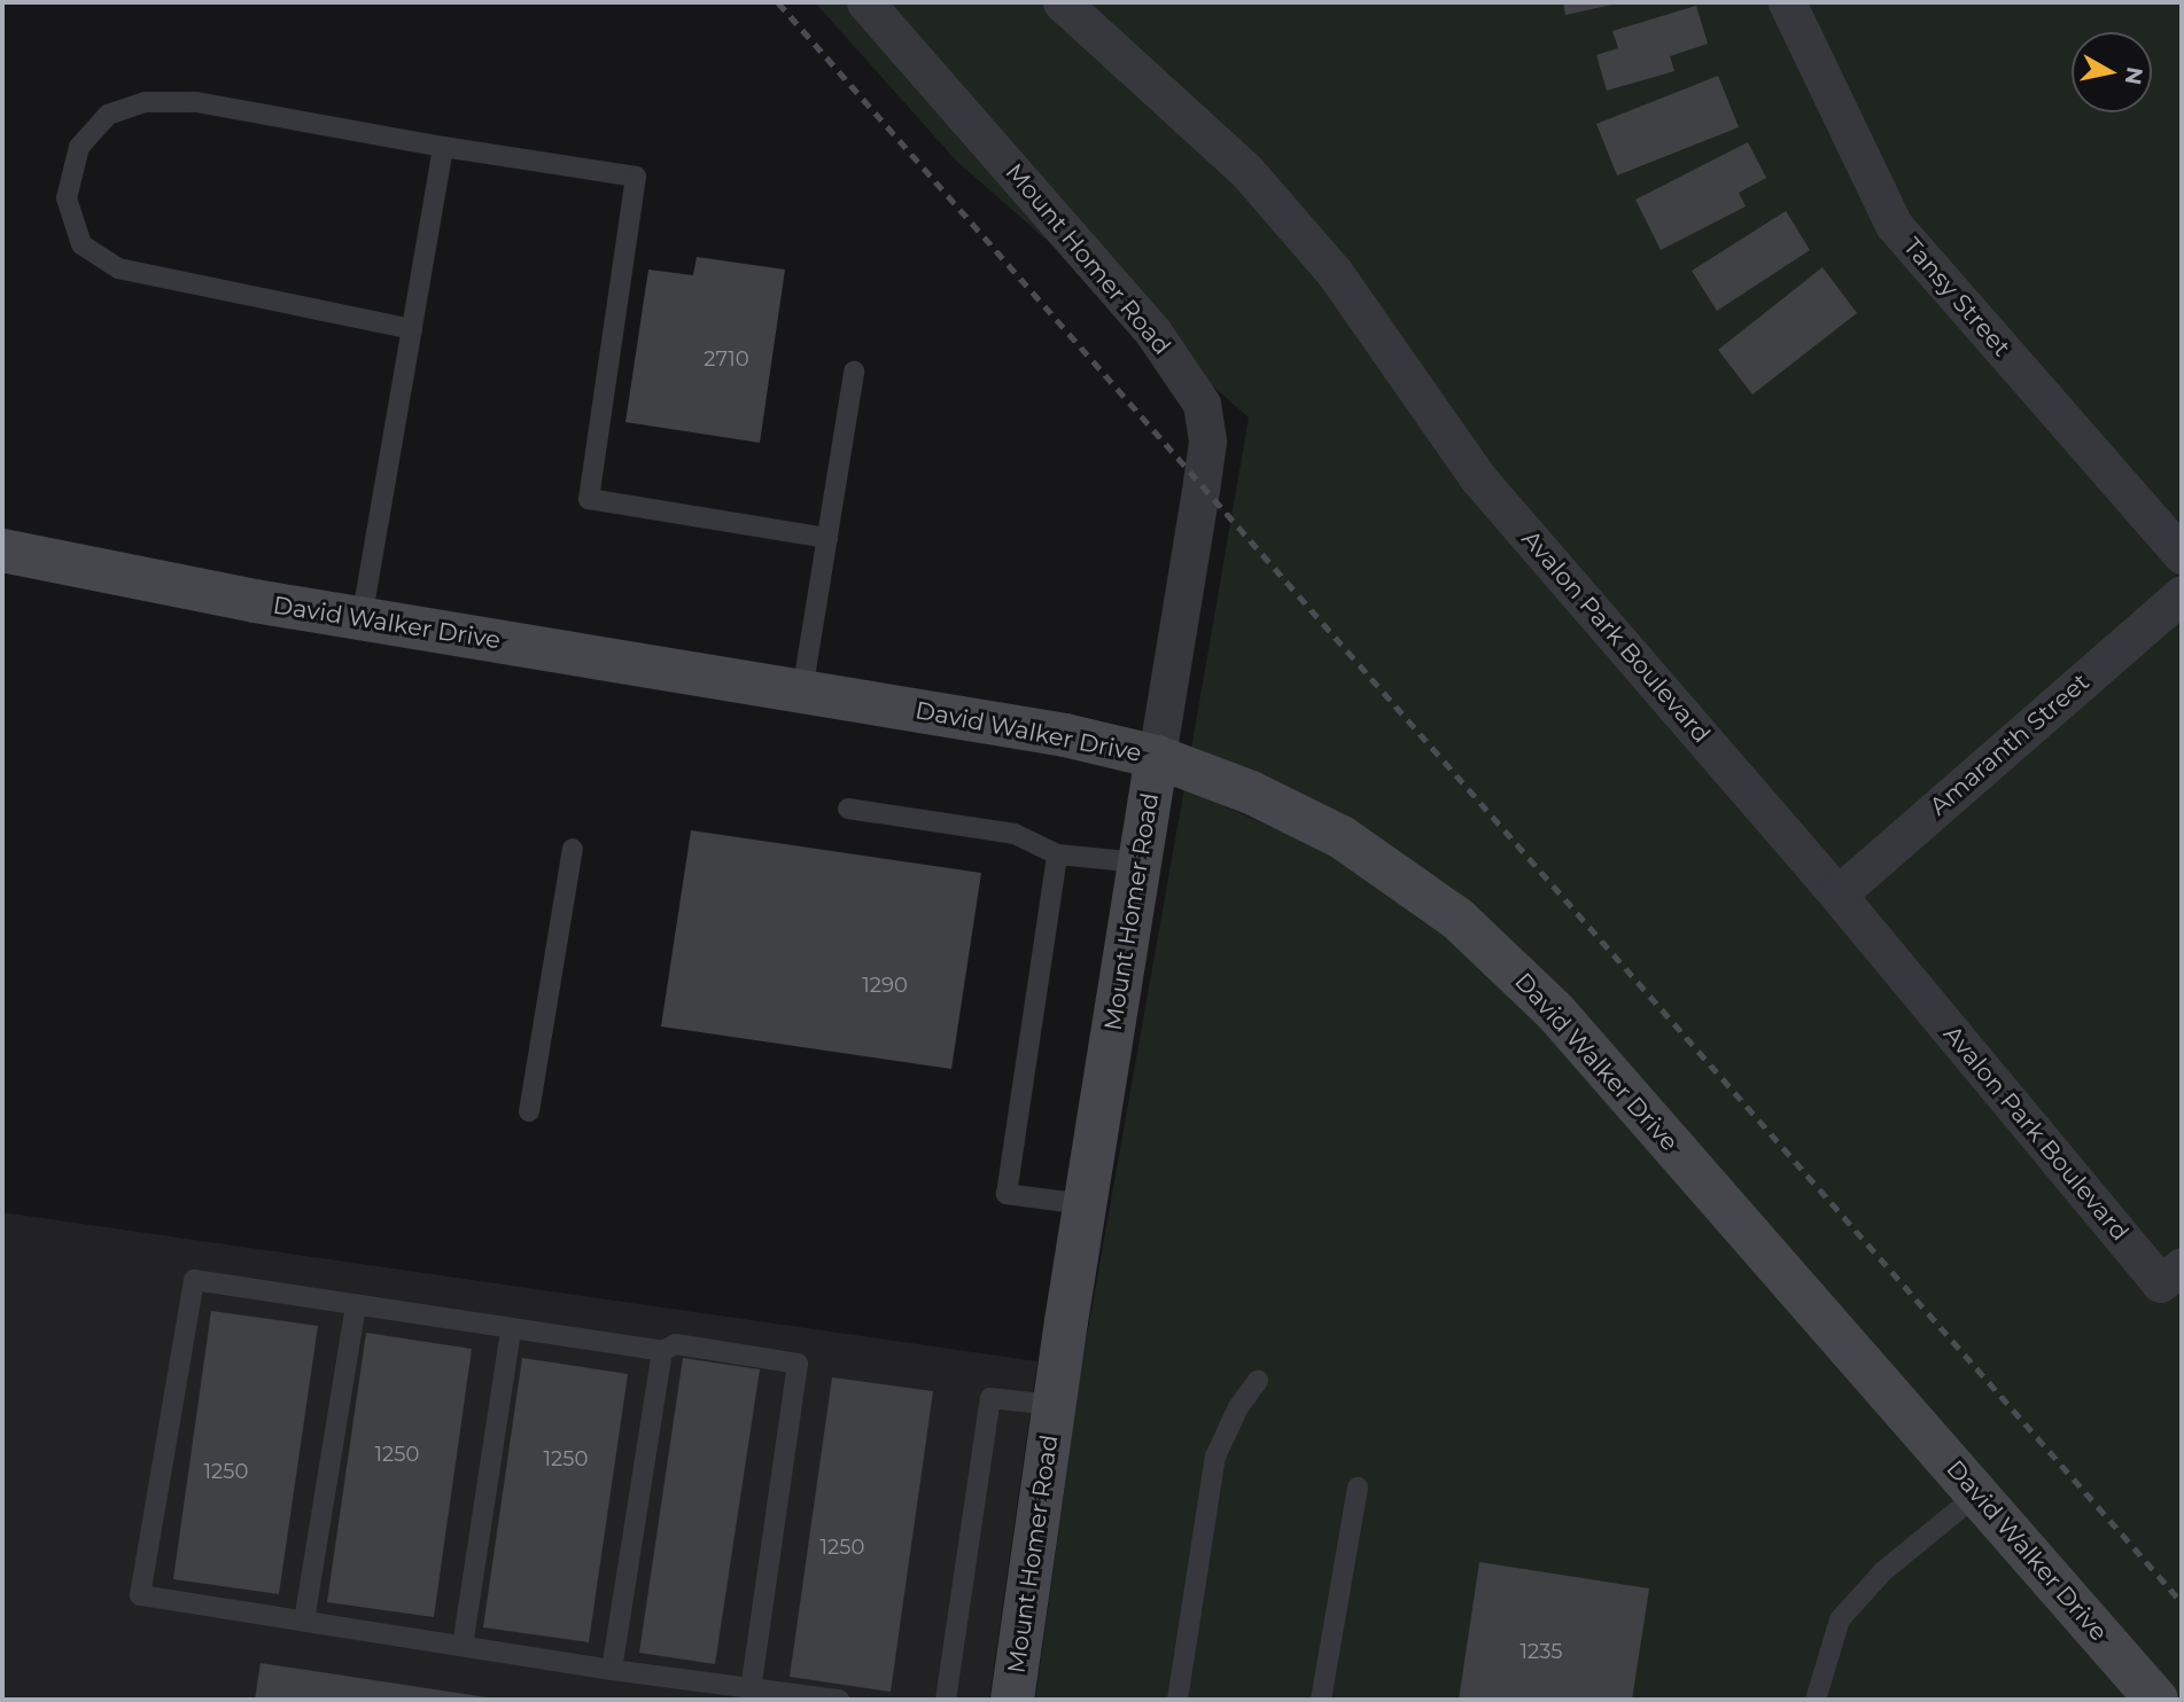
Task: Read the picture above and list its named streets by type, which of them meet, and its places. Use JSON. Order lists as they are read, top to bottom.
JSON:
{
  "streets": {
    "street": [
      "Mount Homer Road",
      "Tansy Street",
      "David Walker Drive",
      "Avalon Park Boulevard",
      "Amaranth Street"
    ]
  },
  "crossings": [
    ["Mount Homer Road", "David Walker Drive"],
    ["Avalon Park Boulevard", "Amaranth Street"]
  ],
  "house_numbers": [
    "2710",
    "1290",
    "1250",
    "1250",
    "1250",
    "1250",
    "1235"
  ],
  "north": "right"
}
